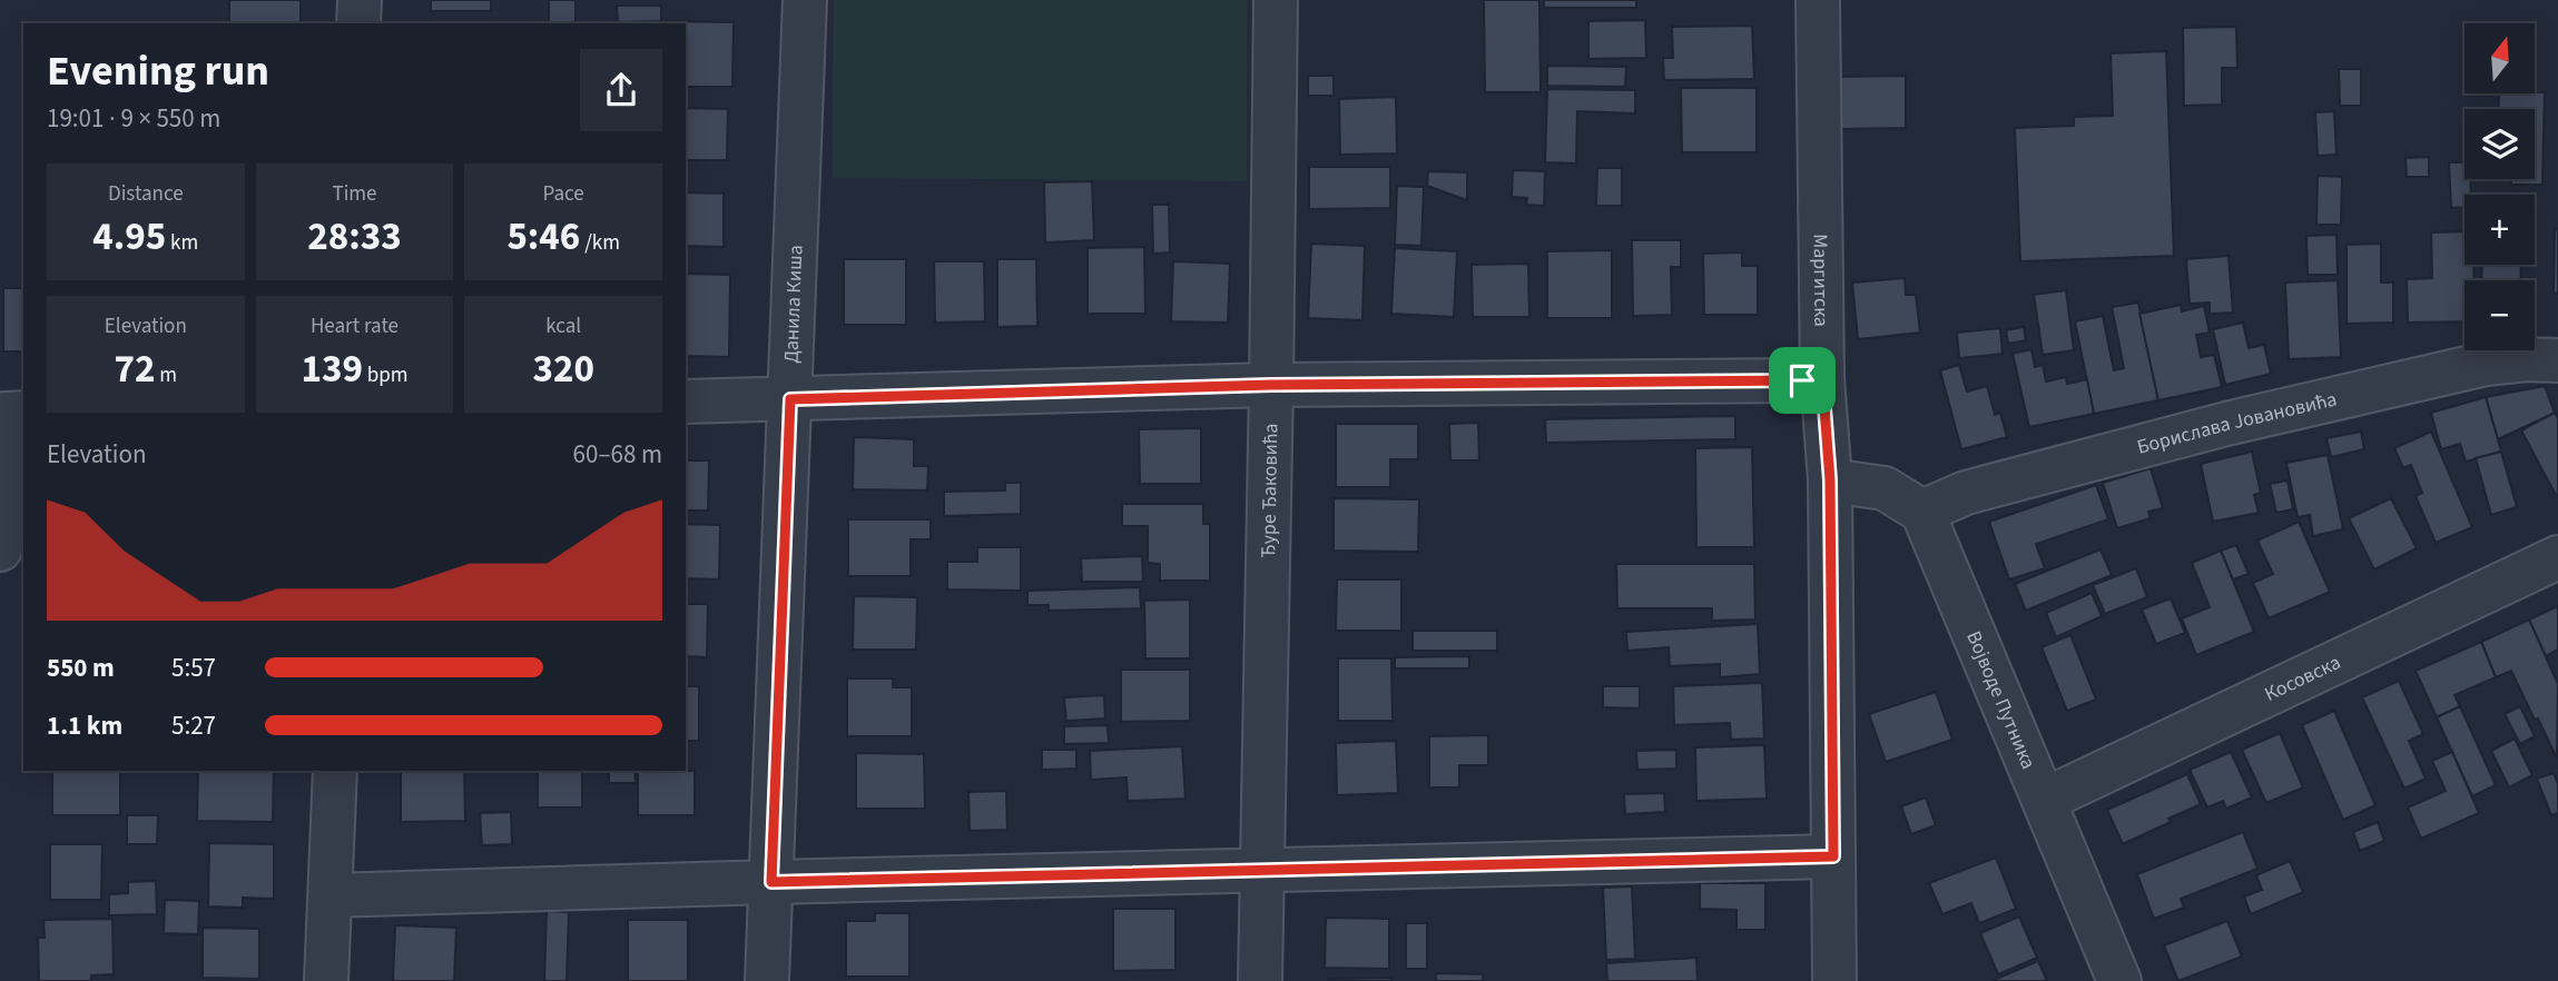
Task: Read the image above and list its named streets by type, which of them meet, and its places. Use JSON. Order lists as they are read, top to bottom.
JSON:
{
  "streets": {
    "street": [
      "Маргитска",
      "Данила Киша",
      "Борислава Јовановића",
      "Ђуре Ђаковића",
      "Косовска",
      "Војводе Путника"
    ]
  },
  "crossings": [
    ["Борислава Јовановића", "Војводе Путника"],
    ["Косовска", "Војводе Путника"]
  ],
  "north": "top",
  "page": {
    "map_buttons": ["+", "−"],
    "heading": ["Evening run", "19:01 · 9 × 550 m"],
    "stats": [
      ["Distance", "4.95 km"],
      ["Time", "28:33"],
      ["Pace", "5:46 /km"],
      ["Elevation", "72 m"],
      ["Heart rate", "139 bpm"],
      ["kcal", "320"]
    ],
    "chart": ["Elevation", "60–68 m"],
    "list": [
      {
        "name": "550 m",
        "note": "5:57"
      },
      {
        "name": "1.1 km",
        "note": "5:27"
      }
    ]
  }
}
